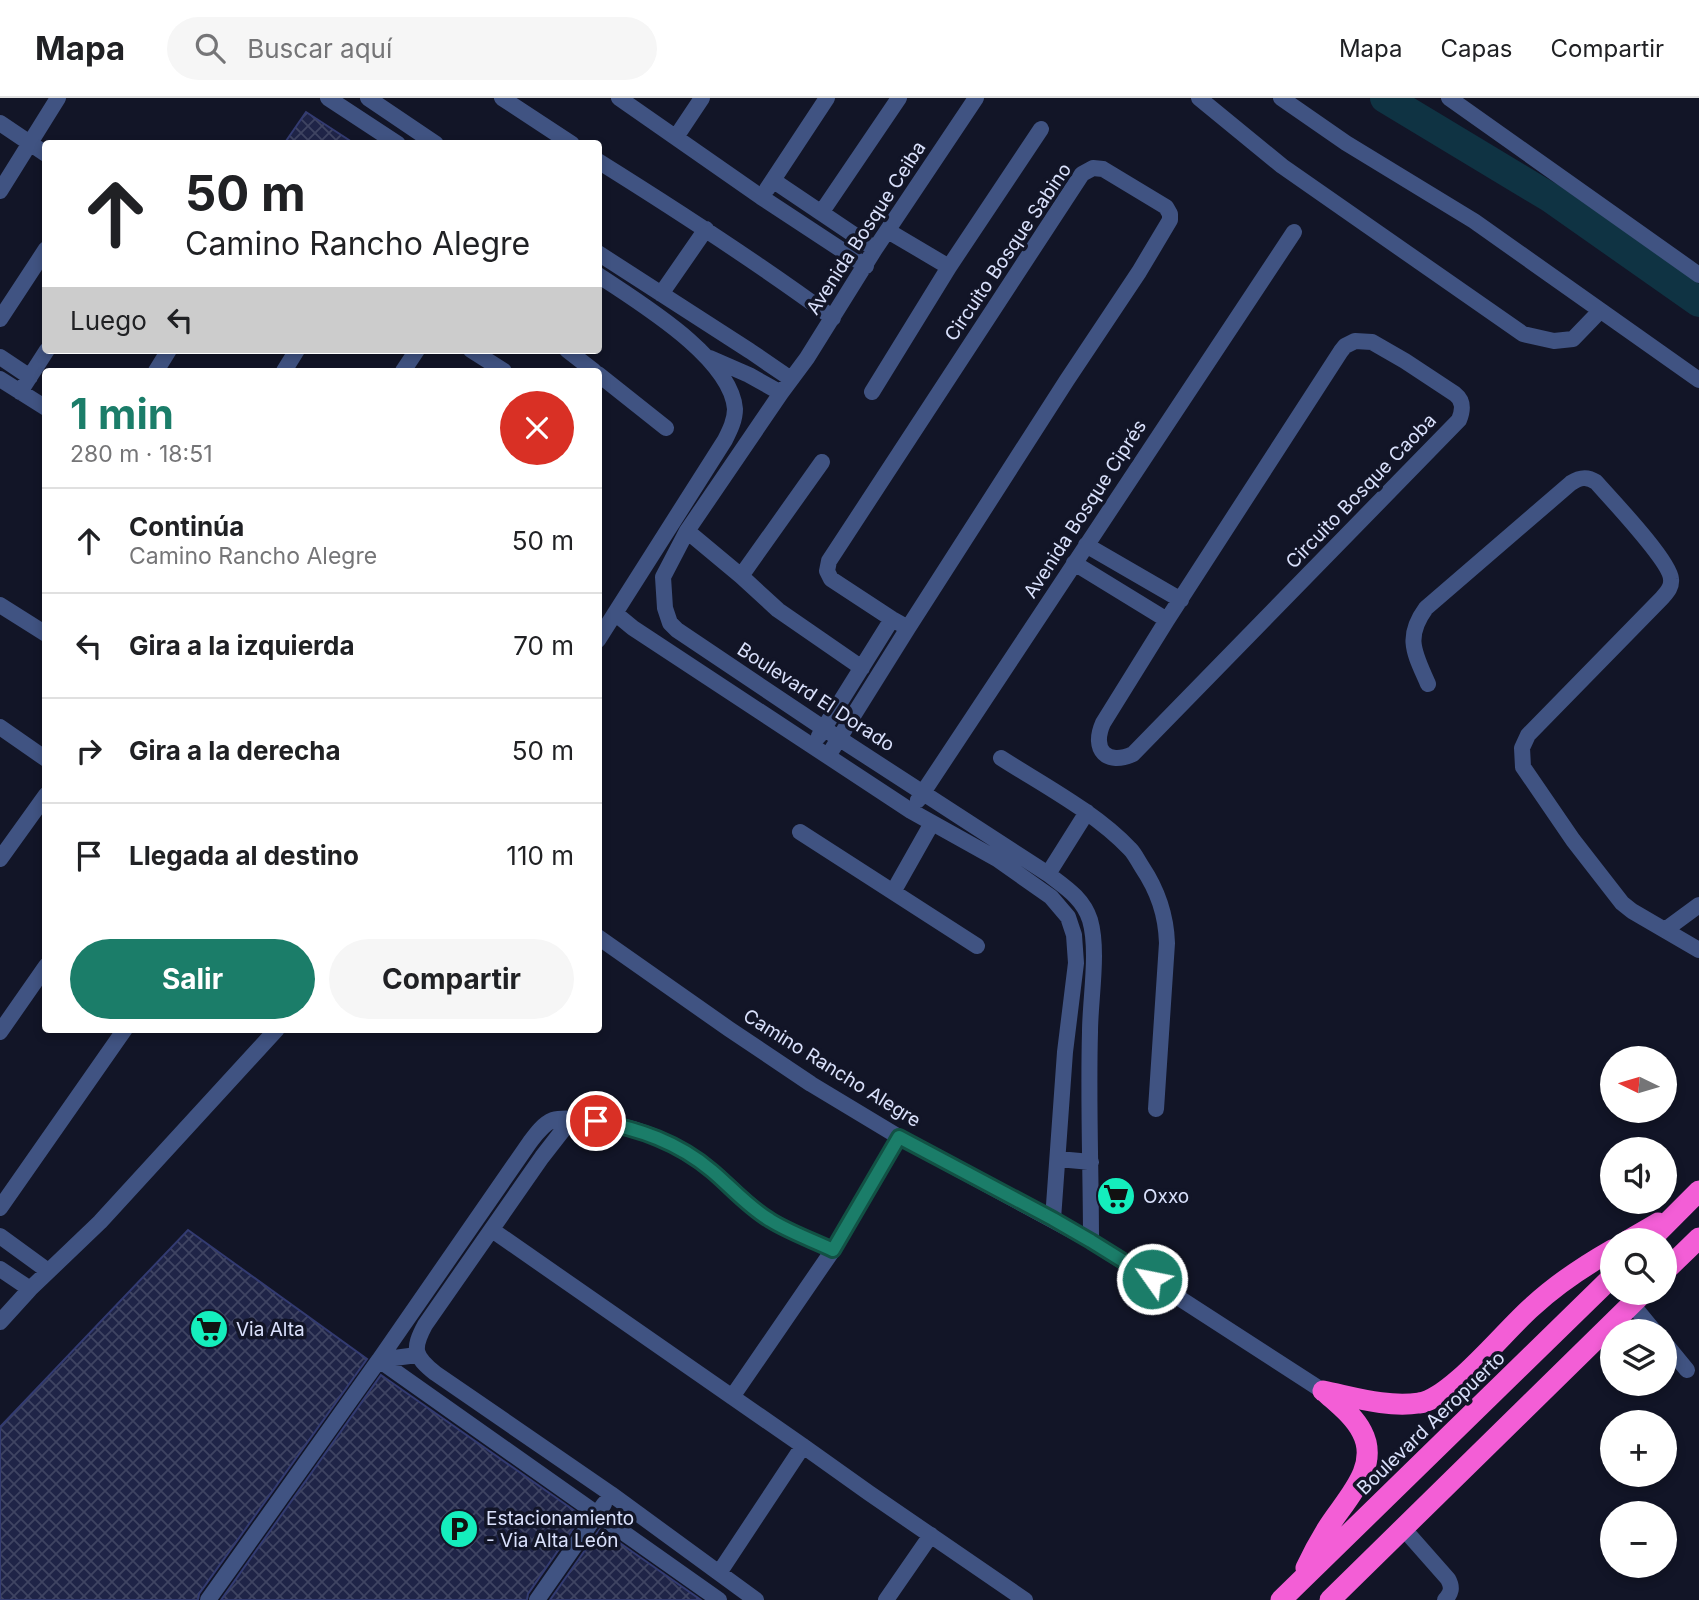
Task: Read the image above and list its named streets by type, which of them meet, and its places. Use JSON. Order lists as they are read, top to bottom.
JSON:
{
  "streets": {
    "highway": ["Boulevard Aeropuerto"],
    "street": [
      "Avenida Bosque Ceiba",
      "Circuito Bosque Sabino",
      "Circuito Bosque Caoba",
      "Avenida Bosque Ciprés",
      "Boulevard El Dorado",
      "Camino Rancho Alegre"
    ]
  },
  "crossings": [
    ["Avenida Bosque Ceiba", "Boulevard El Dorado"],
    ["Circuito Bosque Sabino", "Boulevard El Dorado"],
    ["Avenida Bosque Ciprés", "Boulevard El Dorado"]
  ],
  "places": {
    "supermarket": ["Oxxo", "Via Alta"],
    "parking": ["Estacionamiento - Via Alta León"]
  },
  "north": "left",
  "page": {
    "header": "Mapa",
    "search": "Buscar aquí",
    "nav": ["Mapa", "Capas", "Compartir"],
    "turn": ["50 m", "Camino Rancho Alegre"],
    "then": "Luego",
    "heading": ["1 min", "280 m · 18:51"],
    "list": [
      {
        "name": "Continúa",
        "note": "Camino Rancho Alegre",
        "value": "50 m"
      },
      {
        "name": "Gira a la izquierda",
        "value": "70 m"
      },
      {
        "name": "Gira a la derecha",
        "value": "50 m"
      },
      {
        "name": "Llegada al destino",
        "value": "110 m"
      }
    ],
    "buttons": ["Salir", "Compartir"],
    "map_buttons": ["+", "−"]
  }
}
